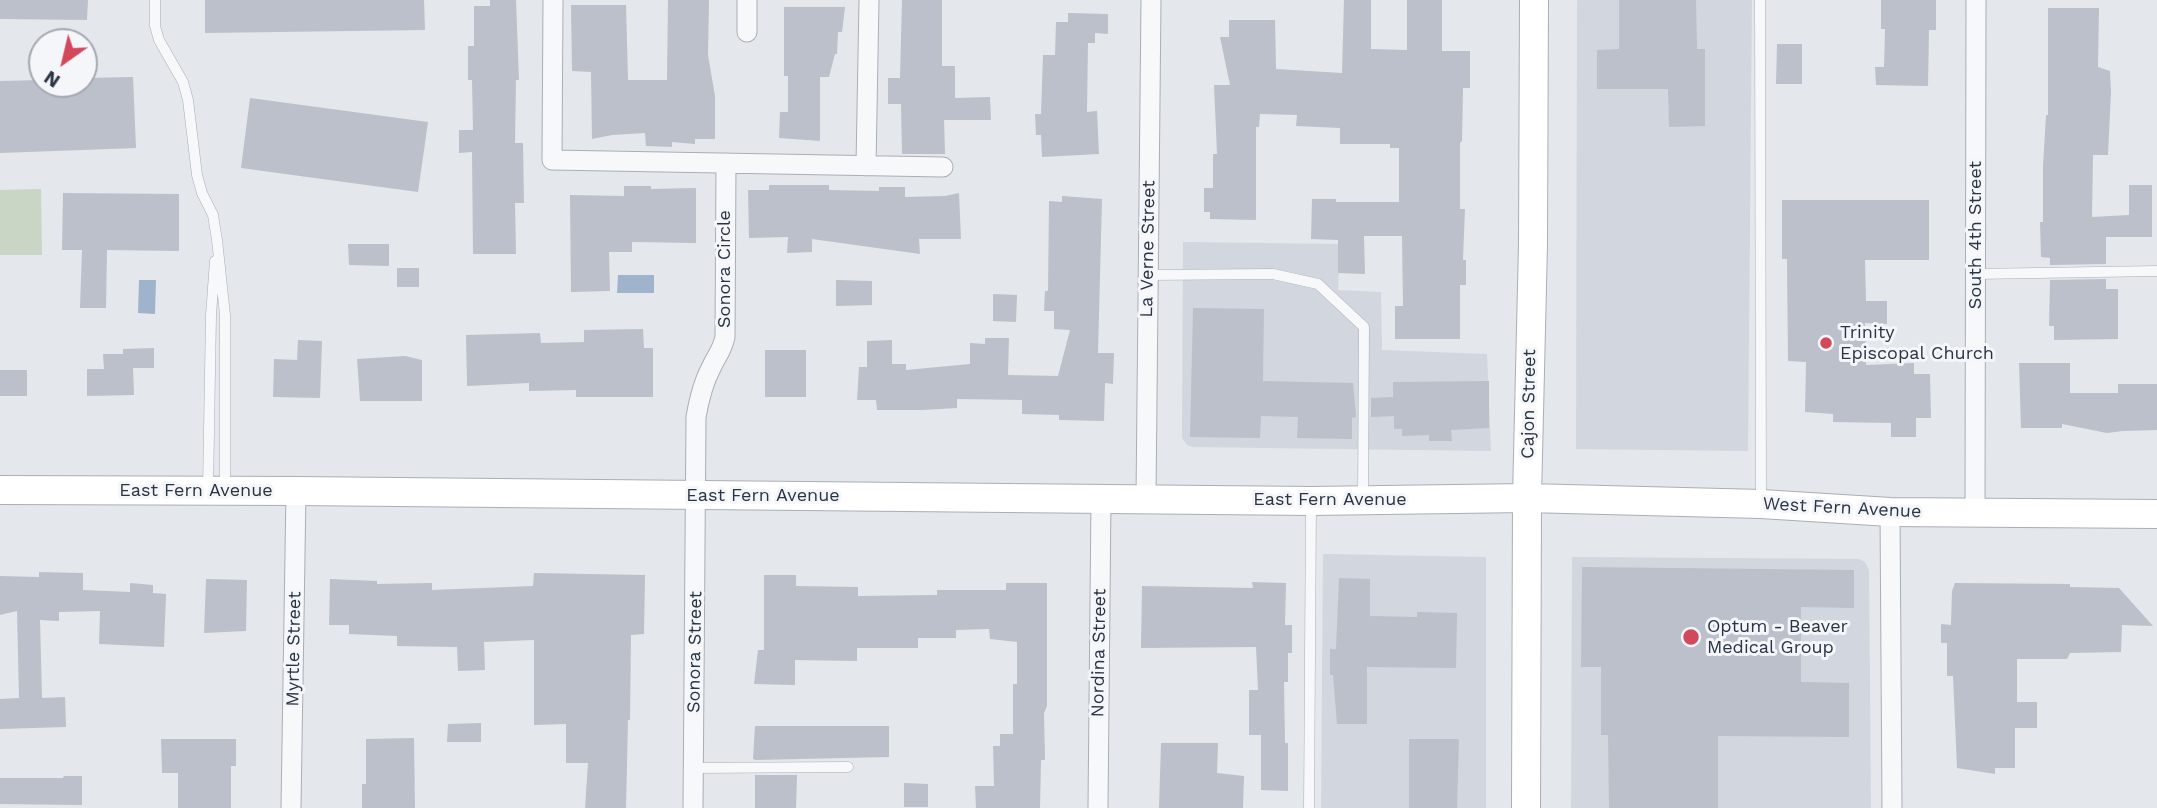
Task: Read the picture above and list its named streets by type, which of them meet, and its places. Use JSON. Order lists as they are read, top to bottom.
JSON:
{
  "streets": {
    "street": [
      "South 4th Street",
      "La Verne Street",
      "Sonora Circle",
      "Cajon Street",
      "East Fern Avenue",
      "West Fern Avenue",
      "Myrtle Street",
      "Sonora Street",
      "Nordina Street"
    ]
  },
  "crossings": [
    ["South 4th Street", "West Fern Avenue"],
    ["La Verne Street", "East Fern Avenue"],
    ["Sonora Circle", "East Fern Avenue"],
    ["Sonora Circle", "Sonora Street"],
    ["Cajon Street", "East Fern Avenue"],
    ["Cajon Street", "West Fern Avenue"],
    ["East Fern Avenue", "West Fern Avenue"],
    ["East Fern Avenue", "Myrtle Street"],
    ["East Fern Avenue", "Sonora Street"],
    ["East Fern Avenue", "Nordina Street"]
  ],
  "places": ["Trinity Episcopal Church", "Optum - Beaver Medical Group"],
  "north": "bottom left"
}
